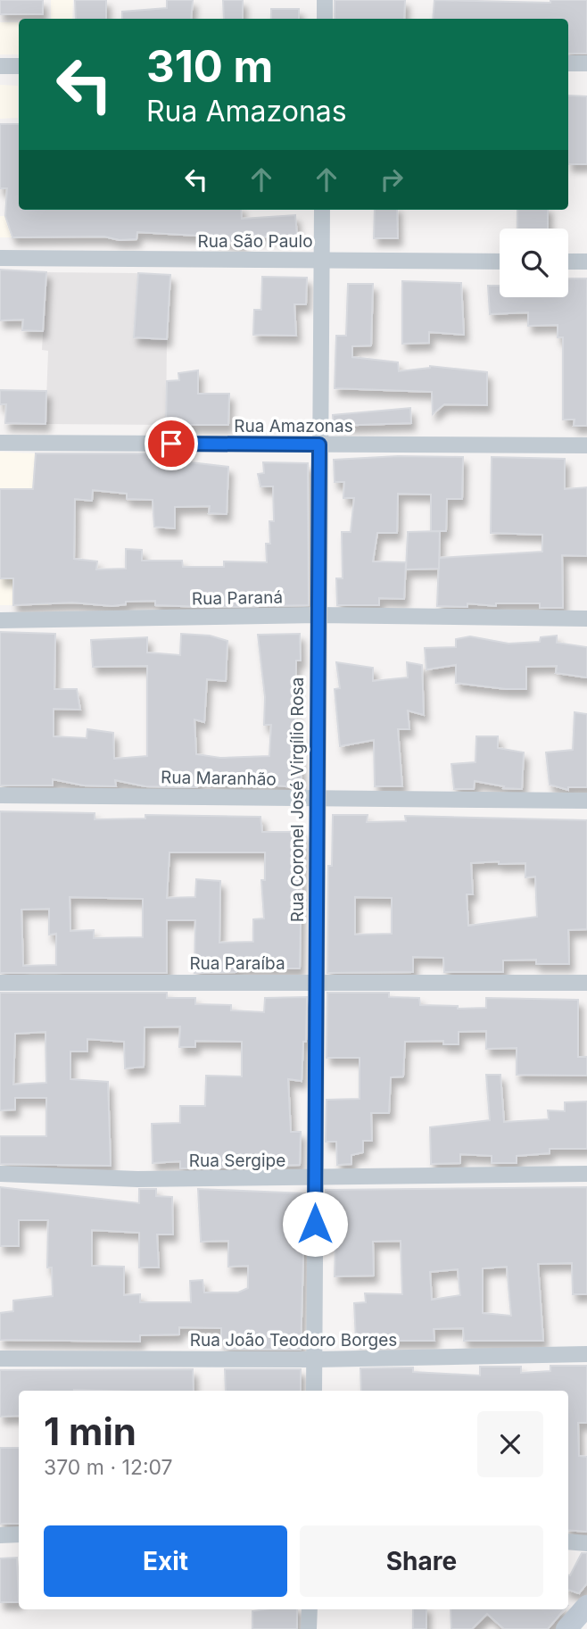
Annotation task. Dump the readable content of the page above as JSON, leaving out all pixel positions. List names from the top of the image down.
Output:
{
  "streets": {
    "street": [
      "Rua São Paulo",
      "Rua Amazonas",
      "Rua Paraná",
      "Rua Maranhão",
      "Rua Coronel José Virgílio Rosa",
      "Rua Paraíba",
      "Rua Sergipe",
      "Rua João Teodoro Borges"
    ]
  },
  "crossings": [
    ["Rua São Paulo", "Rua Coronel José Virgílio Rosa"],
    ["Rua Amazonas", "Rua Coronel José Virgílio Rosa"],
    ["Rua Paraná", "Rua Coronel José Virgílio Rosa"],
    ["Rua Maranhão", "Rua Coronel José Virgílio Rosa"],
    ["Rua Coronel José Virgílio Rosa", "Rua Paraíba"],
    ["Rua Coronel José Virgílio Rosa", "Rua Sergipe"],
    ["Rua Coronel José Virgílio Rosa", "Rua João Teodoro Borges"]
  ],
  "page": {
    "turn": ["310 m", "Rua Amazonas"],
    "heading": ["1 min", "370 m · 12:07"],
    "buttons": ["Exit", "Share"]
  }
}
